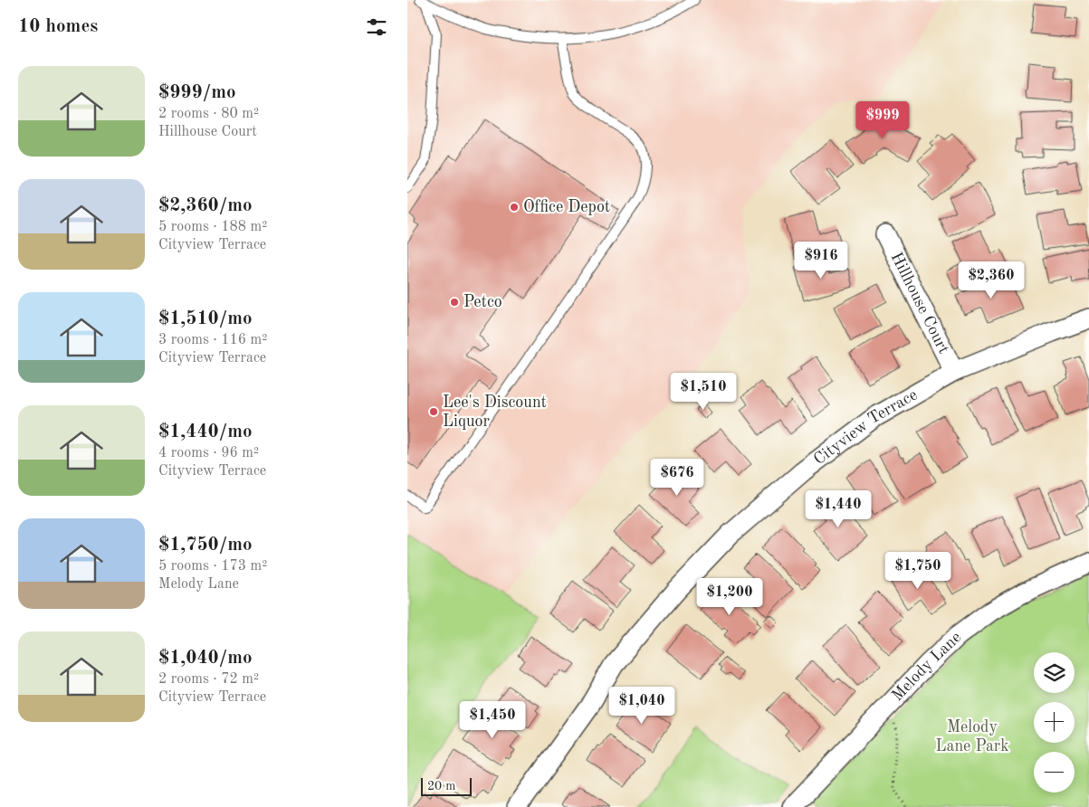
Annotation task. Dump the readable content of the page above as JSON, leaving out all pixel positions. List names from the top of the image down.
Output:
{
  "streets": {
    "street": ["Hillhouse Court", "Cityview Terrace", "Melody Lane"]
  },
  "crossings": [
    ["Hillhouse Court", "Cityview Terrace"]
  ],
  "parks": ["Melody Lane Park"],
  "places": ["Office Depot", "Petco", "Lee's Discount Liquor"],
  "scale_bar": "20 m",
  "page": {
    "heading": "10 homes",
    "list": [
      {
        "name": "$999/mo",
        "note": "2 rooms · 80 m² · Hillhouse Court"
      },
      {
        "name": "$2,360/mo",
        "note": "5 rooms · 188 m² · Cityview Terrace"
      },
      {
        "name": "$1,510/mo",
        "note": "3 rooms · 116 m² · Cityview Terrace"
      },
      {
        "name": "$1,440/mo",
        "note": "4 rooms · 96 m² · Cityview Terrace"
      },
      {
        "name": "$1,750/mo",
        "note": "5 rooms · 173 m² · Melody Lane"
      },
      {
        "name": "$1,040/mo",
        "note": "2 rooms · 72 m² · Cityview Terrace"
      }
    ],
    "price": [
      "$999",
      "$916",
      "$2,360",
      "$1,510",
      "$676",
      "$1,440",
      "$1,750",
      "$1,200",
      "$1,040",
      "$1,450"
    ],
    "map_buttons": ["+", "−"],
    "scale": "20 m"
  }
}
